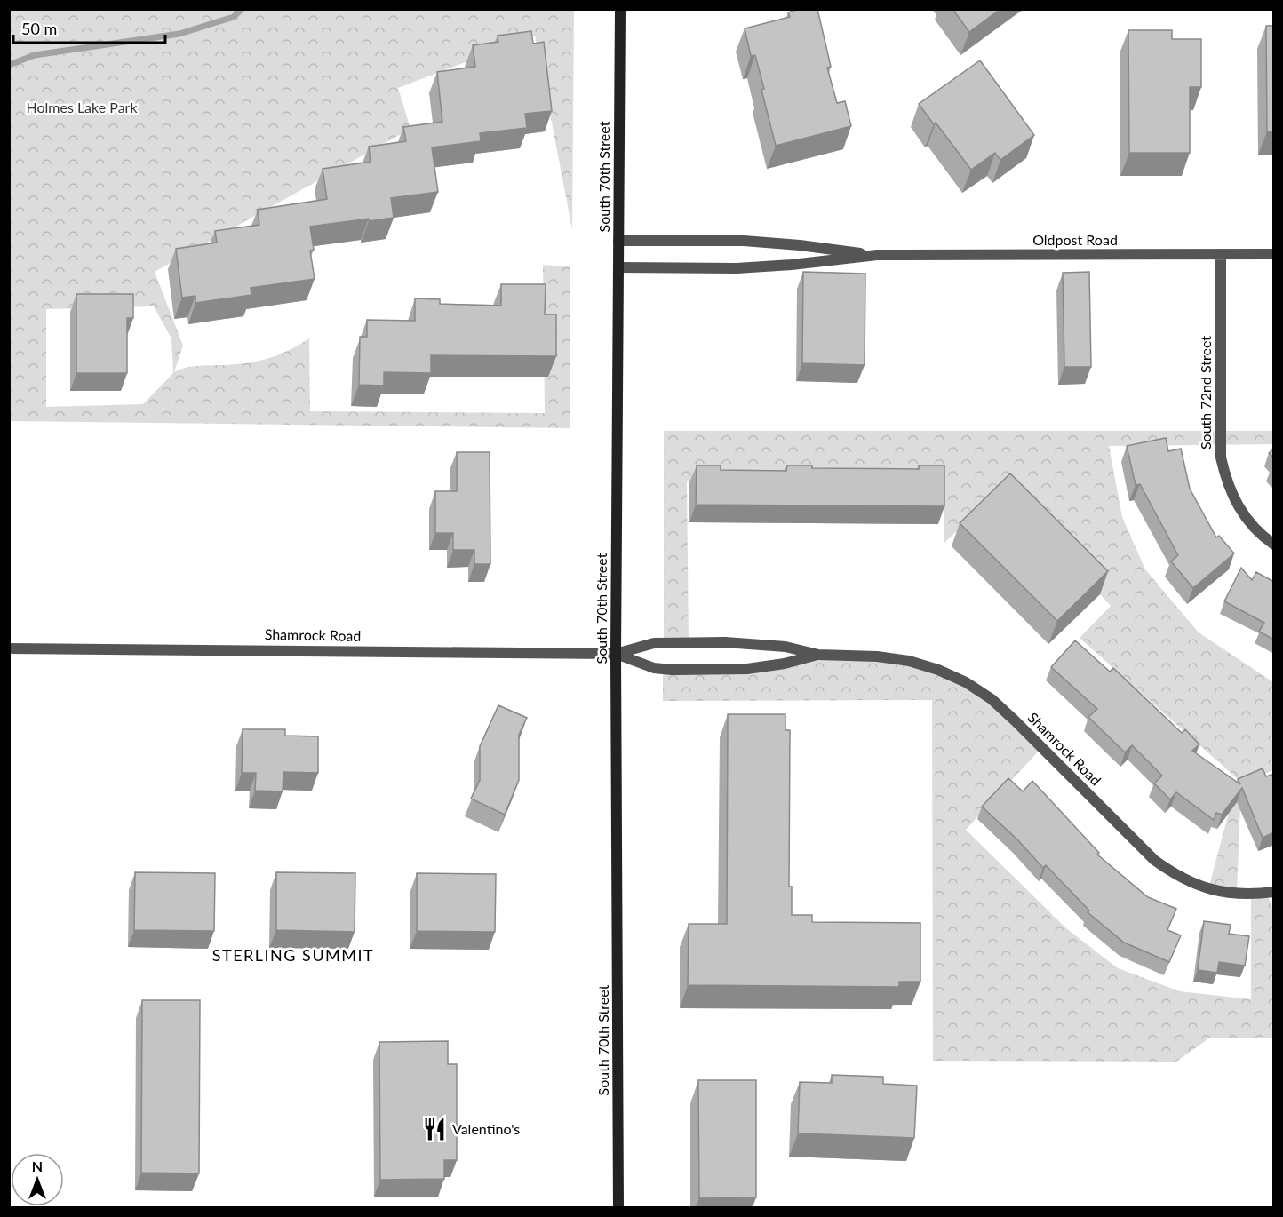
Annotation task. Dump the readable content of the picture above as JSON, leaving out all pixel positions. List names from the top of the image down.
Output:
{
  "streets": {
    "main road": ["South 70th Street"],
    "street": ["Oldpost Road", "South 72nd Street", "Shamrock Road"]
  },
  "crossings": [
    ["South 70th Street", "Oldpost Road"],
    ["South 70th Street", "Shamrock Road"],
    ["Oldpost Road", "South 72nd Street"]
  ],
  "districts": ["STERLING SUMMIT"],
  "parks": ["Holmes Lake Park"],
  "places": {
    "restaurant": ["Valentino's"]
  },
  "scale_bar": "50 m",
  "north": "top"
}
